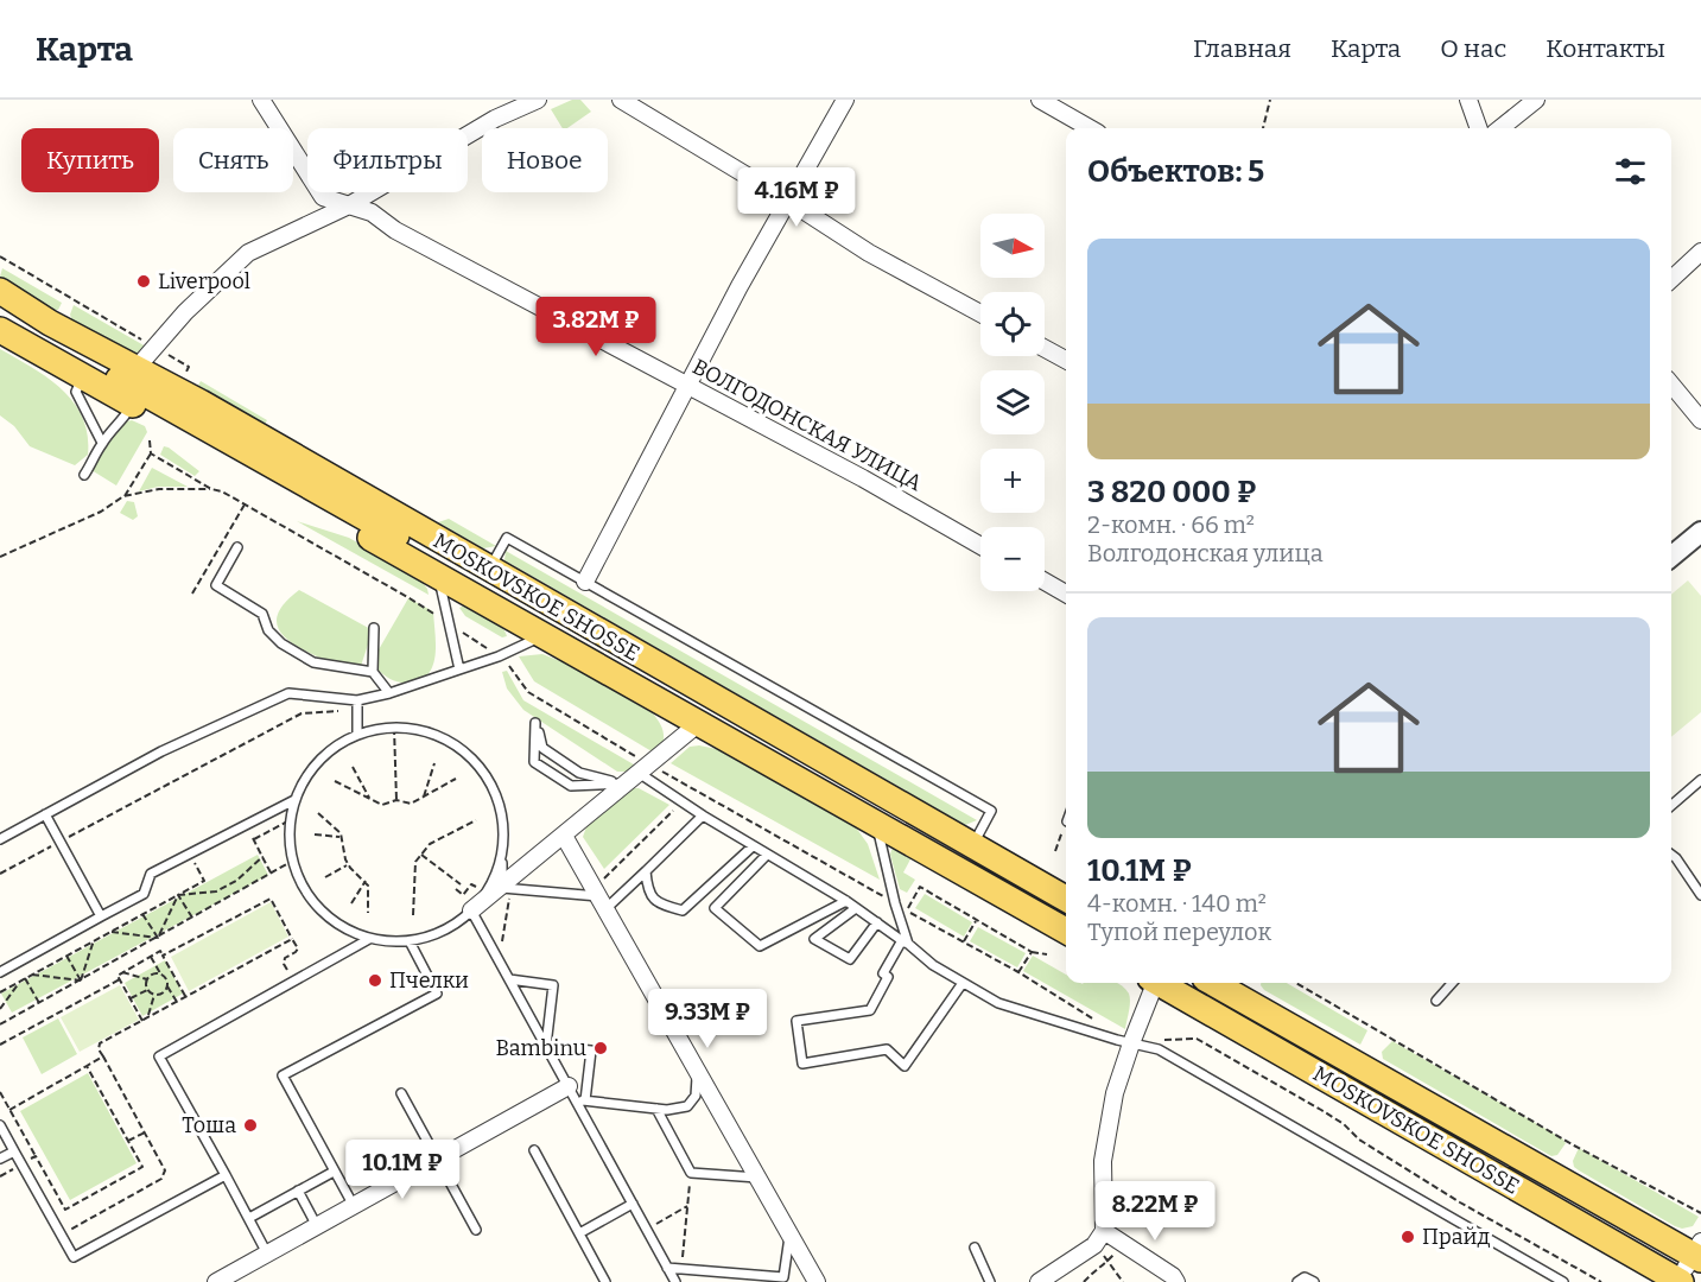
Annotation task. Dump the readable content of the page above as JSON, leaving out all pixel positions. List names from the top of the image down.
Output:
{
  "streets": {
    "main road": ["MOSKOVSKOE SHOSSE"],
    "street": ["ВОЛГОДОНСКАЯ УЛИЦА"]
  },
  "places": [
    "Liverpool",
    "Пчелки",
    "Bambinu",
    "Тоша",
    "Прайд"
  ],
  "north": "right",
  "page": {
    "header": "Карта",
    "nav": [
      "Главная",
      "Карта",
      "О нас",
      "Контакты"
    ],
    "chip": [
      "Купить",
      "Снять",
      "Фильтры",
      "Новое"
    ],
    "heading": "Объектов: 5",
    "price": [
      "4.16M ₽",
      "3.82M ₽",
      "9.33M ₽",
      "10.1M ₽",
      "8.22M ₽"
    ],
    "map_buttons": ["+", "−"],
    "list": [
      {
        "name": "3 820 000 ₽",
        "note": "2-комн. · 66 m² · Волгодонская улица"
      },
      {
        "name": "10.1M ₽",
        "note": "4-комн. · 140 m² · Тупой переулок"
      }
    ]
  }
}
